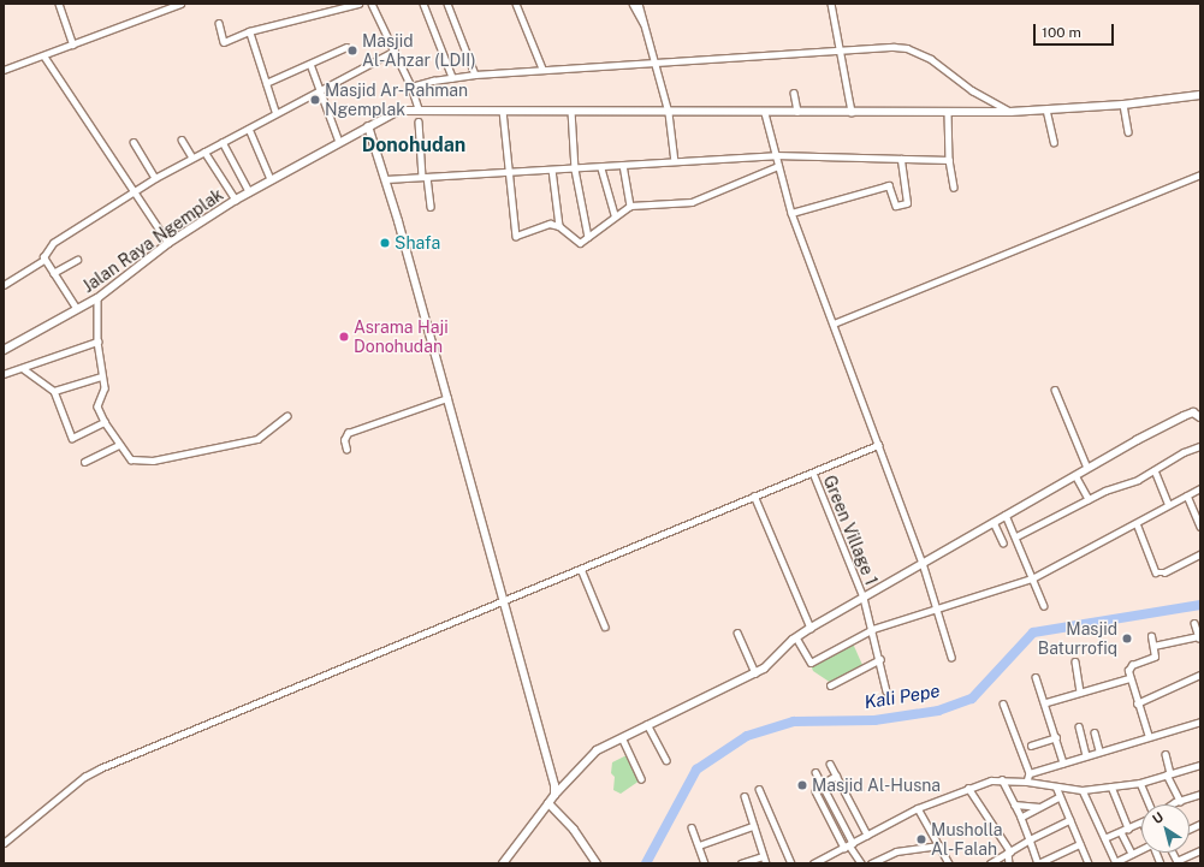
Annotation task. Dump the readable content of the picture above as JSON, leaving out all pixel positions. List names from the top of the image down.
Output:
{
  "streets": {
    "main road": ["Jalan Raya Ngemplak"],
    "street": ["Green Village 1"]
  },
  "districts": ["Donohudan"],
  "water": ["Kali Pepe"],
  "places": [
    "Masjid Al-Ahzar (LDII)",
    "Masjid Ar-Rahman Ngemplak",
    "Shafa",
    "Asrama Haji Donohudan",
    "Masjid Baturrofiq",
    "Masjid Al-Husna",
    "Musholla Al-Falah"
  ],
  "scale_bar": "100 m",
  "north": "top left"
}
